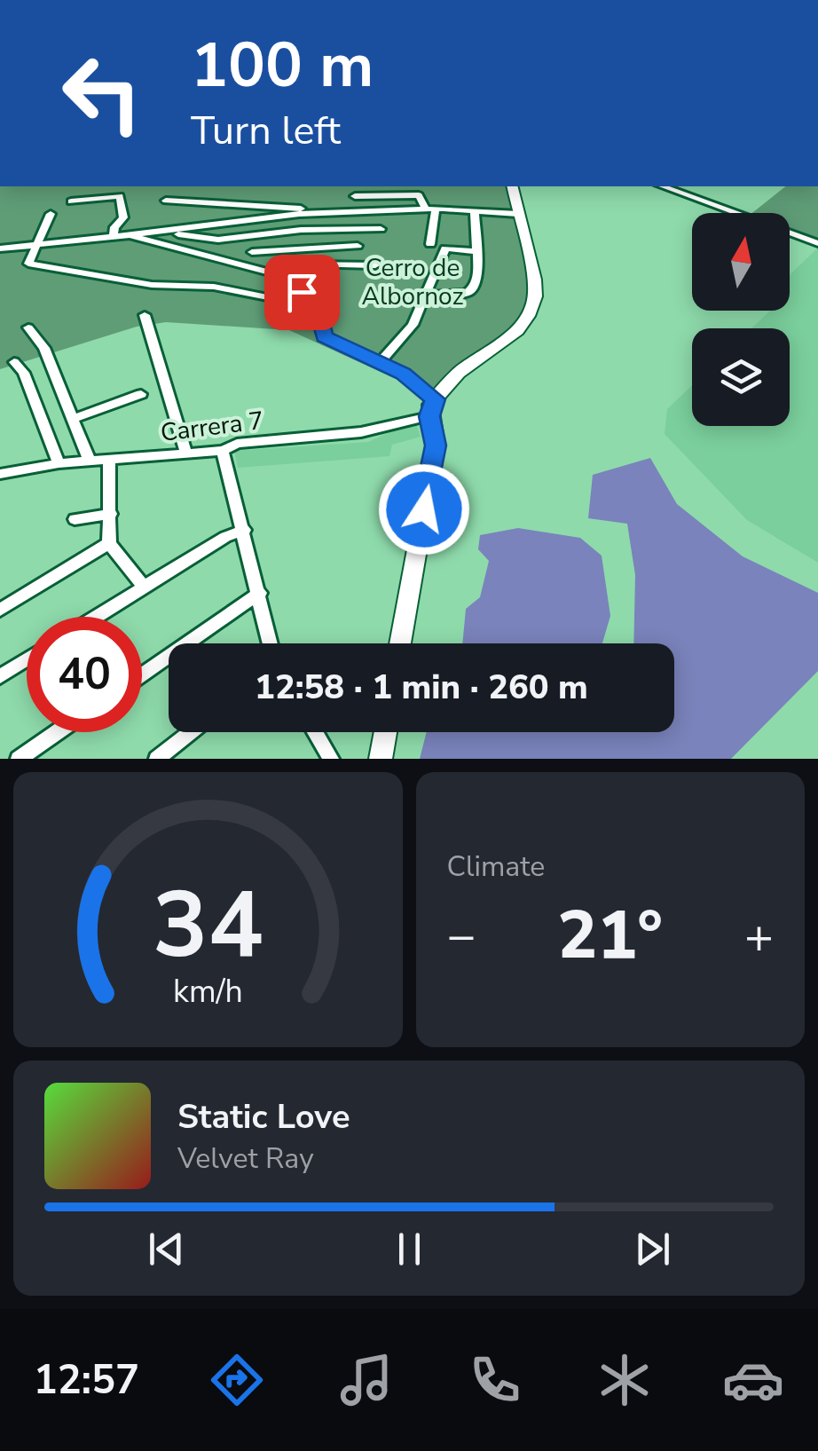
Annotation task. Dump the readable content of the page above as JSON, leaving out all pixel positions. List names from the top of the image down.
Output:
{
  "streets": {
    "street": ["Carrera 7"]
  },
  "parks": ["Cerro de Albornoz"],
  "north": "top",
  "page": {
    "turn": ["100 m", "Turn left"],
    "limit": "40",
    "trip": "12:58 · 1 min · 260 m",
    "tile": "Climate",
    "heat": ["−", "21°", "+"],
    "song": ["Static Love", "Velvet Ray"],
    "tabs": "12:57",
    "gauge": ["34", "km/h"]
  }
}
